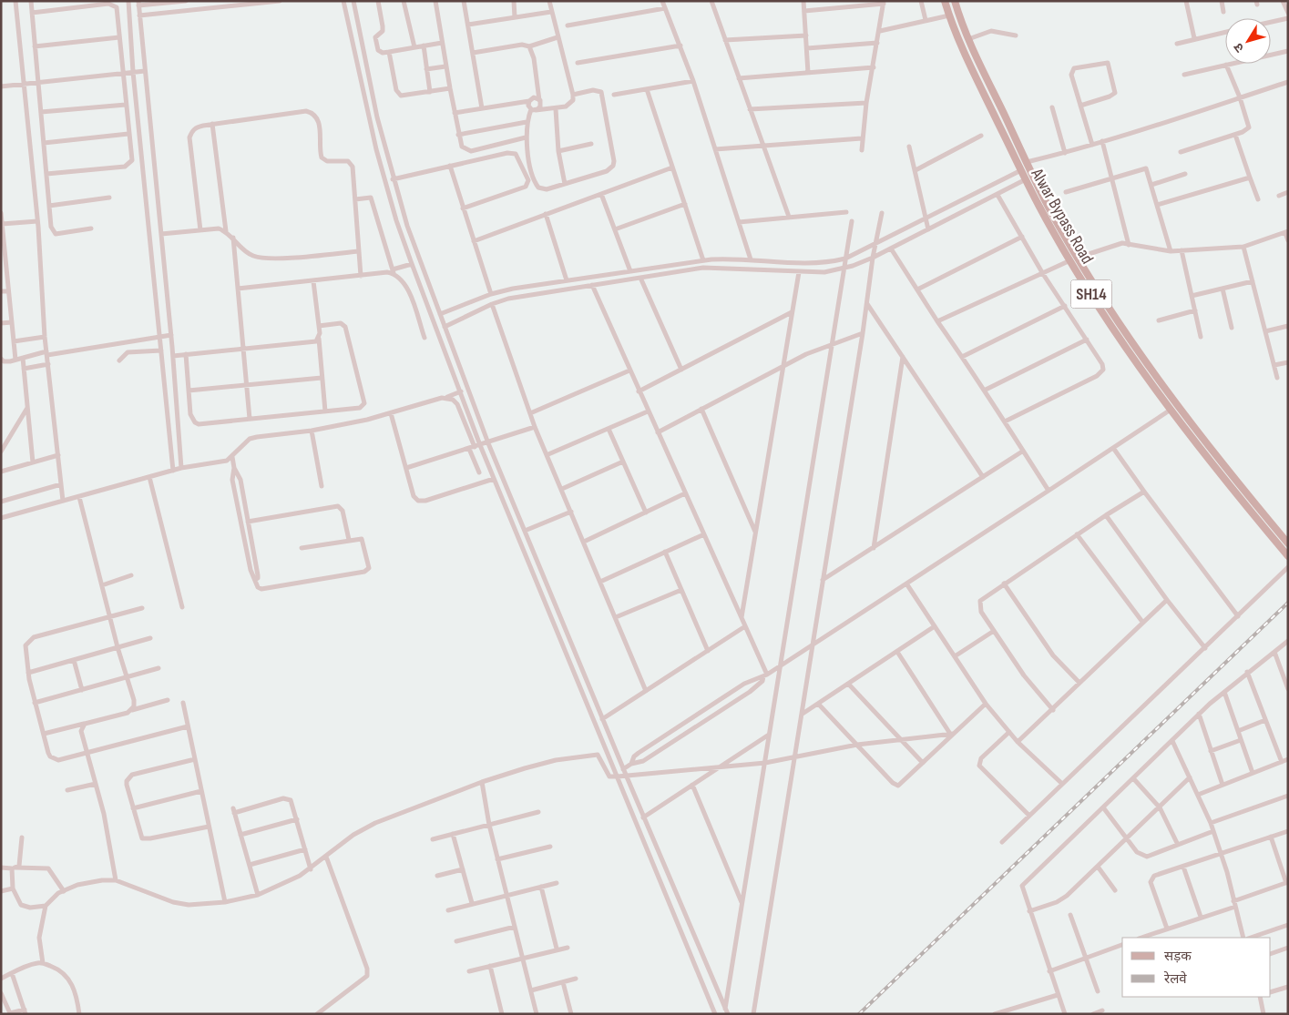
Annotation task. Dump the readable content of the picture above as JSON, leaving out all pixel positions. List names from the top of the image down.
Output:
{
  "streets": {
    "main road": ["Alwar Bypass Road", "SH14"]
  },
  "legend": ["सड़क", "रेलवे"],
  "north": "bottom left"
}
